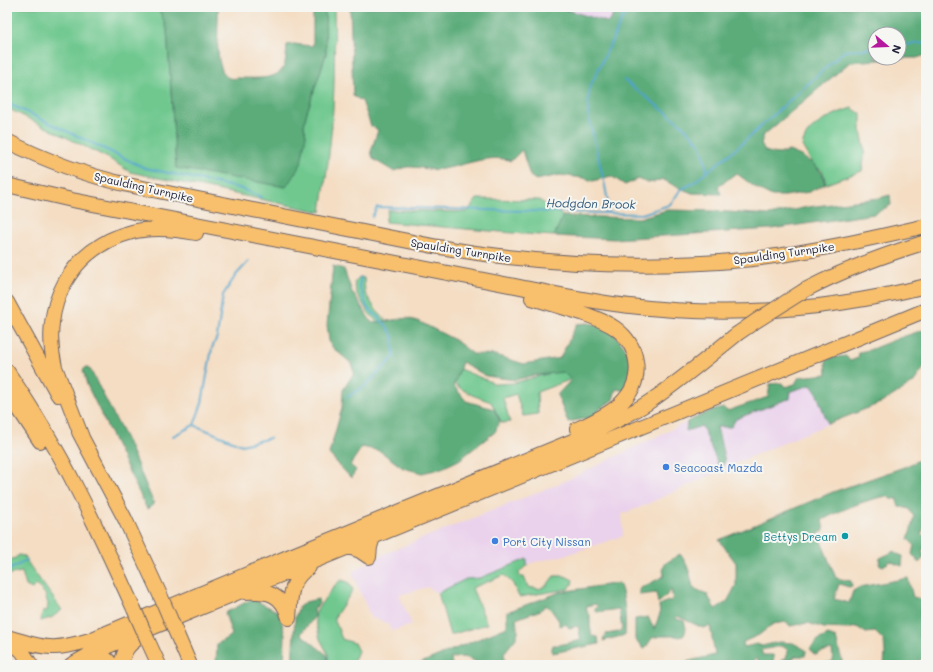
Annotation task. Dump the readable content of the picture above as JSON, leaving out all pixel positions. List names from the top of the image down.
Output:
{
  "streets": {
    "highway": ["Spaulding Turnpike"]
  },
  "water": ["Hodgdon Brook"],
  "places": ["Seacoast Mazda", "Bettys Dream", "Port City Nissan"],
  "north": "right"
}
